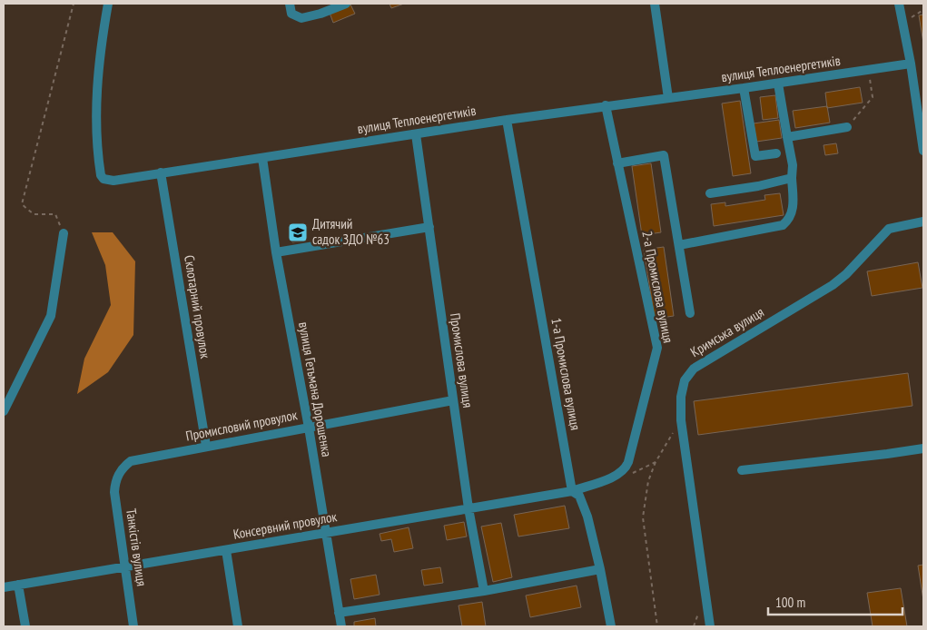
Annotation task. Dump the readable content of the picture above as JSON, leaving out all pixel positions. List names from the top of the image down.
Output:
{
  "streets": {
    "street": [
      "вулиця Теплоенергетиків",
      "2-а Промислова вулиця",
      "Склотарний провулок",
      "Кримська вулиця",
      "Промислова вулиця",
      "1-а Промислова вулиця",
      "вулиця Гетьмана Дорошенка",
      "Промисловий провулок",
      "Консервний провулок",
      "Танкістів вулиця"
    ]
  },
  "crossings": [
    ["вулиця Теплоенергетиків", "2-а Промислова вулиця"],
    ["вулиця Теплоенергетиків", "Склотарний провулок"],
    ["вулиця Теплоенергетиків", "Промислова вулиця"],
    ["вулиця Теплоенергетиків", "1-а Промислова вулиця"],
    ["вулиця Теплоенергетиків", "вулиця Гетьмана Дорошенка"],
    ["Склотарний провулок", "Промисловий провулок"],
    ["Промислова вулиця", "Промисловий провулок"],
    ["Промислова вулиця", "Консервний провулок"],
    ["1-а Промислова вулиця", "Консервний провулок"],
    ["вулиця Гетьмана Дорошенка", "Промисловий провулок"],
    ["вулиця Гетьмана Дорошенка", "Консервний провулок"],
    ["Промисловий провулок", "Танкістів вулиця"],
    ["Консервний провулок", "Танкістів вулиця"]
  ],
  "places": {
    "school or university": ["Дитячий садок ЗДО №63"]
  },
  "scale_bar": "100 m"
}
